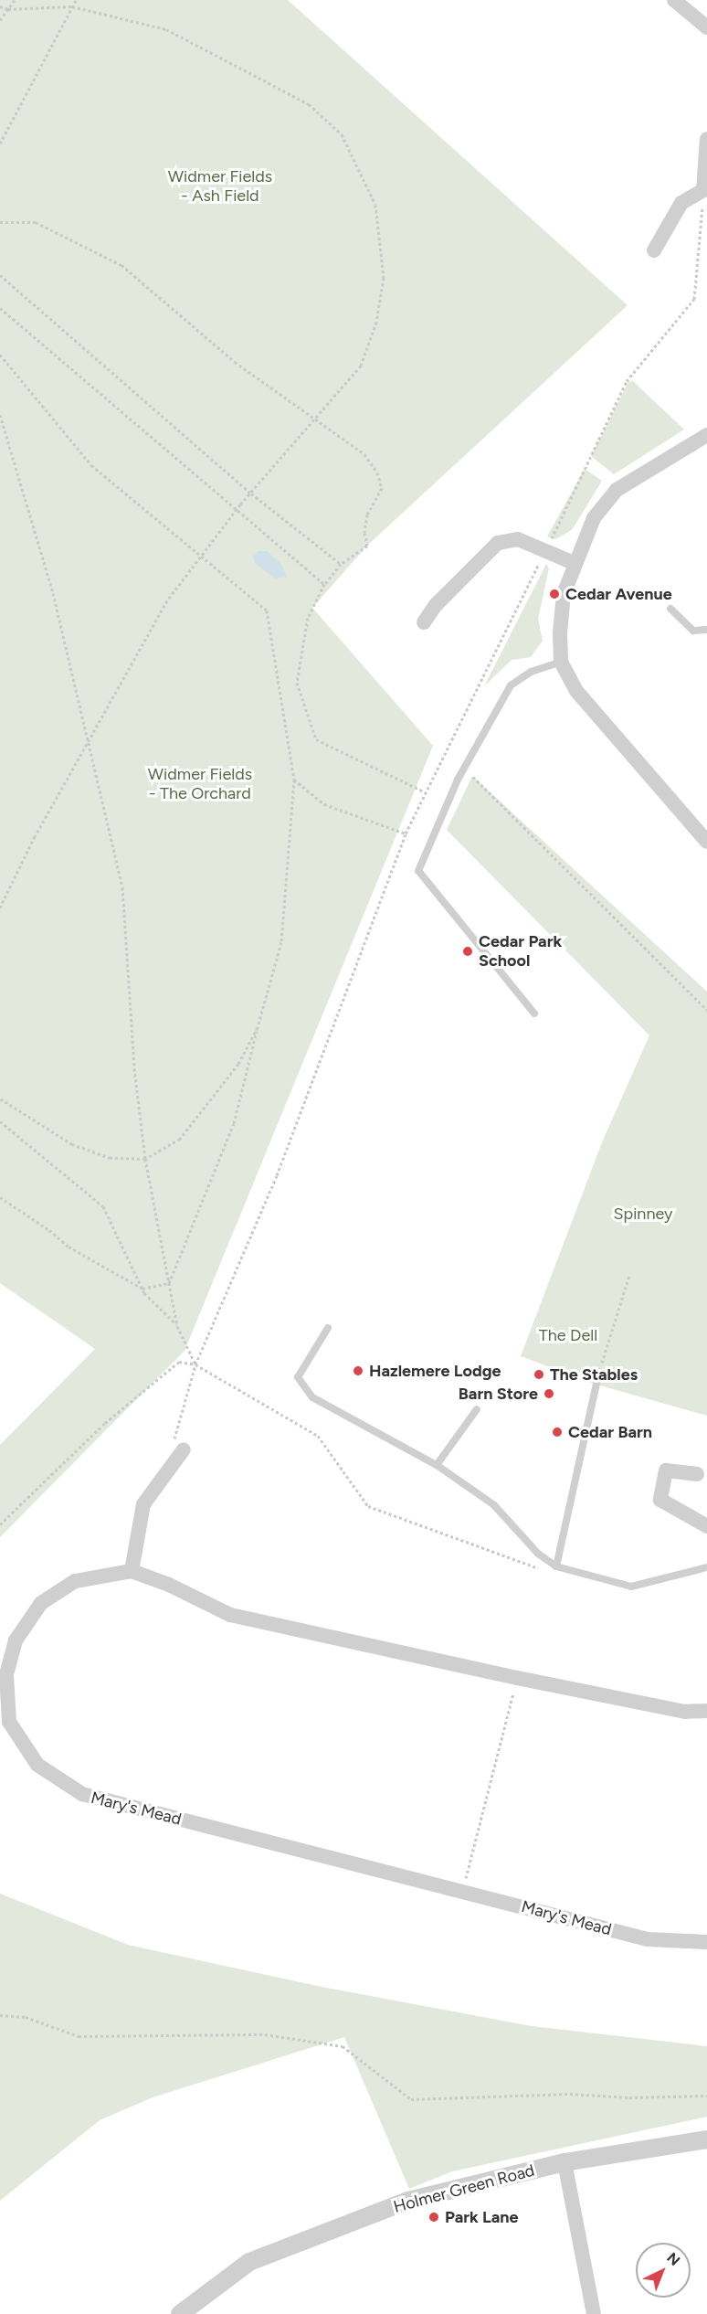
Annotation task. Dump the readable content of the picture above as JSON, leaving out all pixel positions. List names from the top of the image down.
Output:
{
  "streets": {
    "street": ["Mary's Mead", "Holmer Green Road"]
  },
  "parks": [
    "Widmer Fields - Ash Field",
    "Widmer Fields - The Orchard",
    "Spinney",
    "The Dell"
  ],
  "places": [
    "Cedar Avenue",
    "Cedar Park School",
    "Hazlemere Lodge",
    "The Stables",
    "Barn Store",
    "Cedar Barn",
    "Park Lane"
  ],
  "north": "top right"
}
